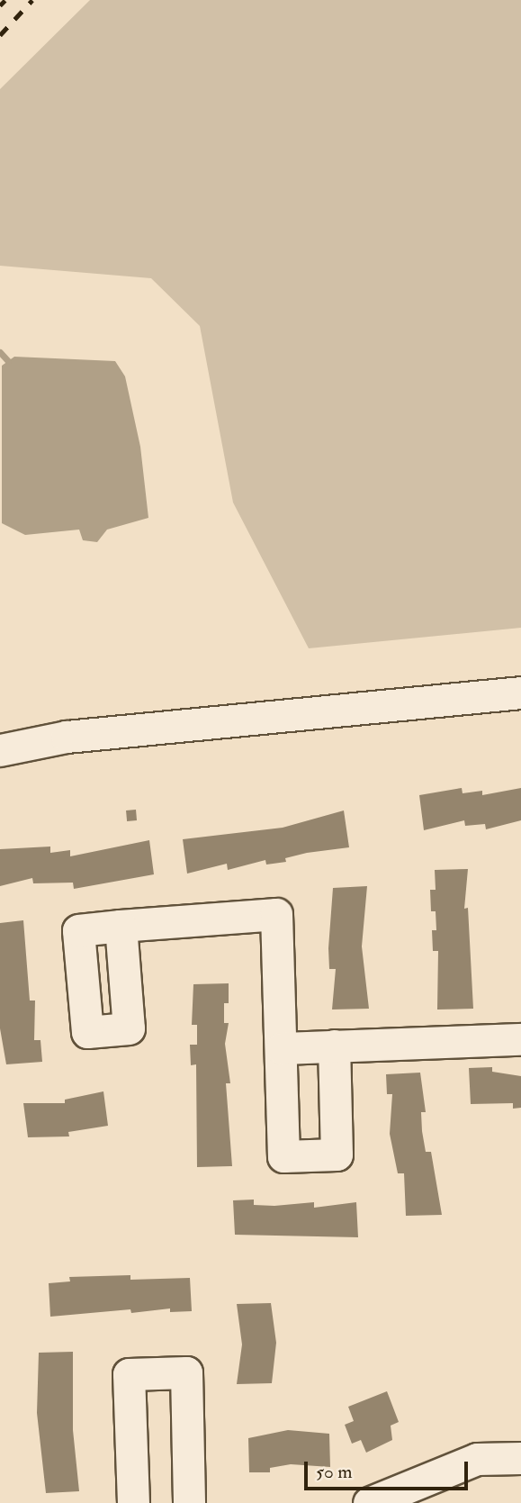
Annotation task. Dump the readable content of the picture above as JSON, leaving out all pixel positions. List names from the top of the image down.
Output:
{
  "scale_bar": "50 m"
}
